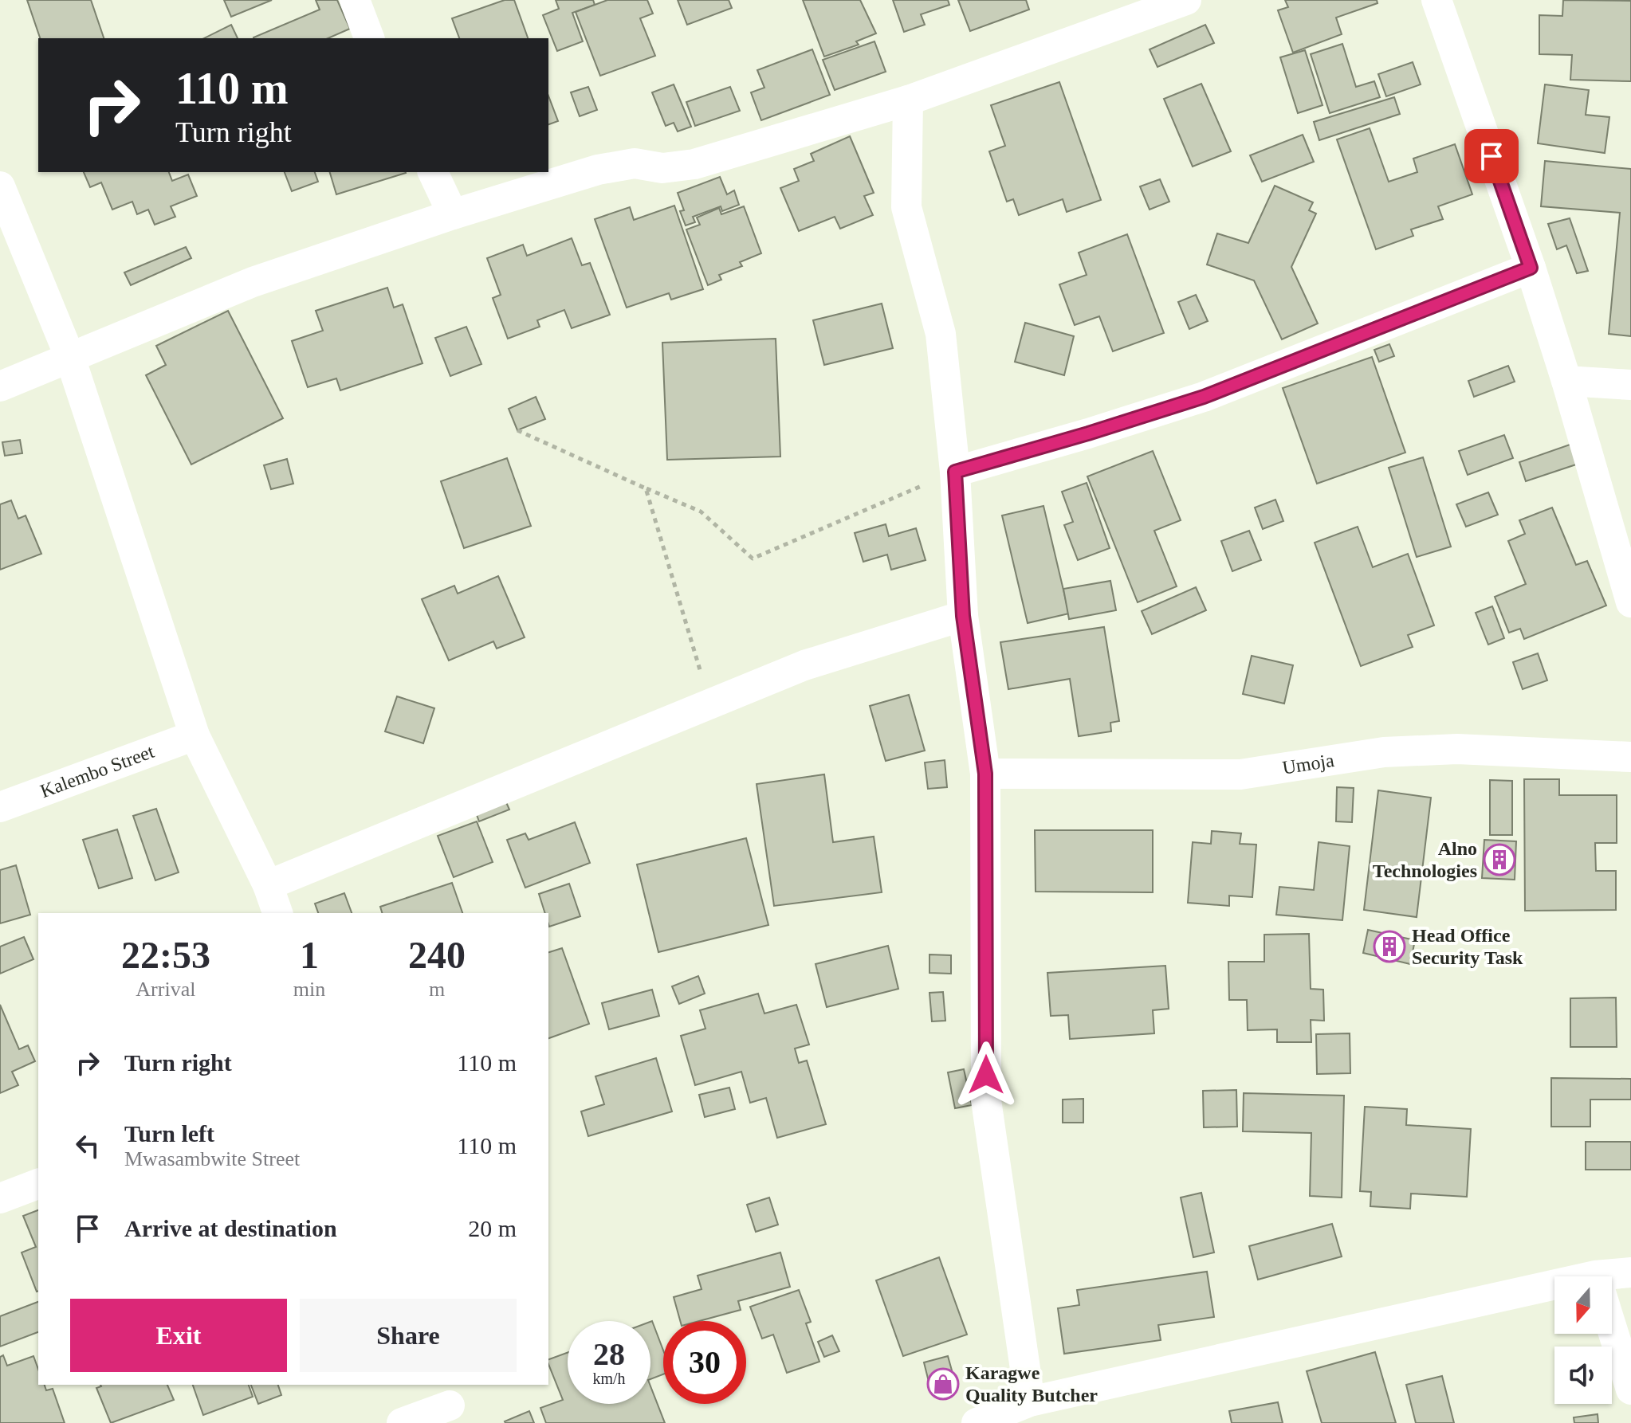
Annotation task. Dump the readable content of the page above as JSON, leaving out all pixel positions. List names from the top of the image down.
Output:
{
  "streets": {
    "street": ["Umoja", "Kalembo Street"]
  },
  "places": {
    "building": ["Alno Technologies", "Head Office Security Task"],
    "shop": ["Karagwe Quality Butcher"]
  },
  "north": "bottom",
  "page": {
    "turn": ["110 m", "Turn right"],
    "eta": [
      "22:53",
      "Arrival",
      "1",
      "min",
      "240",
      "m"
    ],
    "list": [
      {
        "name": "Turn right",
        "value": "110 m"
      },
      {
        "name": "Turn left",
        "note": "Mwasambwite Street",
        "value": "110 m"
      },
      {
        "name": "Arrive at destination",
        "value": "20 m"
      }
    ],
    "buttons": ["Exit", "Share"],
    "speed": "28 km/h",
    "limit": "30"
  }
}
